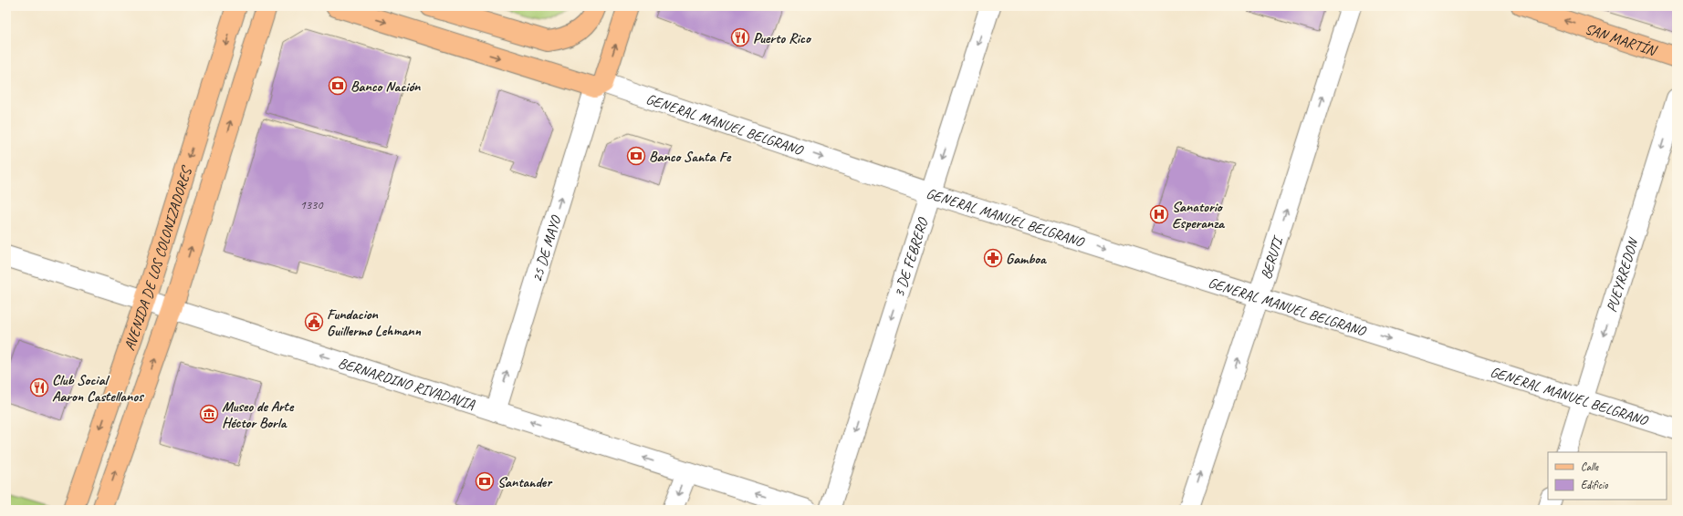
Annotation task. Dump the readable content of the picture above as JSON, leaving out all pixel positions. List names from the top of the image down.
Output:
{
  "streets": {
    "main road": [
      "SAN MARTÍN",
      "GENERAL MANUEL BELGRANO",
      "25 DE MAYO",
      "AVENIDA DE LOS COLONIZADORES"
    ],
    "street": [
      "3 DE FEBRERO",
      "BERUTI",
      "PUEYRREDON",
      "BERNARDINO RIVADAVIA"
    ]
  },
  "crossings": [
    ["GENERAL MANUEL BELGRANO", "25 DE MAYO"],
    ["GENERAL MANUEL BELGRANO", "3 DE FEBRERO"],
    ["GENERAL MANUEL BELGRANO", "BERUTI"],
    ["GENERAL MANUEL BELGRANO", "PUEYRREDON"],
    ["25 DE MAYO", "BERNARDINO RIVADAVIA"],
    ["AVENIDA DE LOS COLONIZADORES", "BERNARDINO RIVADAVIA"]
  ],
  "one_way": [
    "SAN MARTÍN",
    "GENERAL MANUEL BELGRANO",
    "25 DE MAYO",
    "3 DE FEBRERO",
    "BERUTI",
    "PUEYRREDON",
    "BERNARDINO RIVADAVIA"
  ],
  "places": {
    "restaurant": ["Puerto Rico", "Club Social Aaron Castellanos"],
    "bank": ["Banco Nación", "Banco Santa Fe", "Santander"],
    "hospital": ["Sanatorio Esperanza"],
    "pharmacy": ["Gamboa"],
    "public building": ["Fundacion Guillermo Lehmann"],
    "museum": ["Museo de Arte Héctor Borla"]
  },
  "house_numbers": ["1330"],
  "legend": ["Calle", "Edificio"]
}
